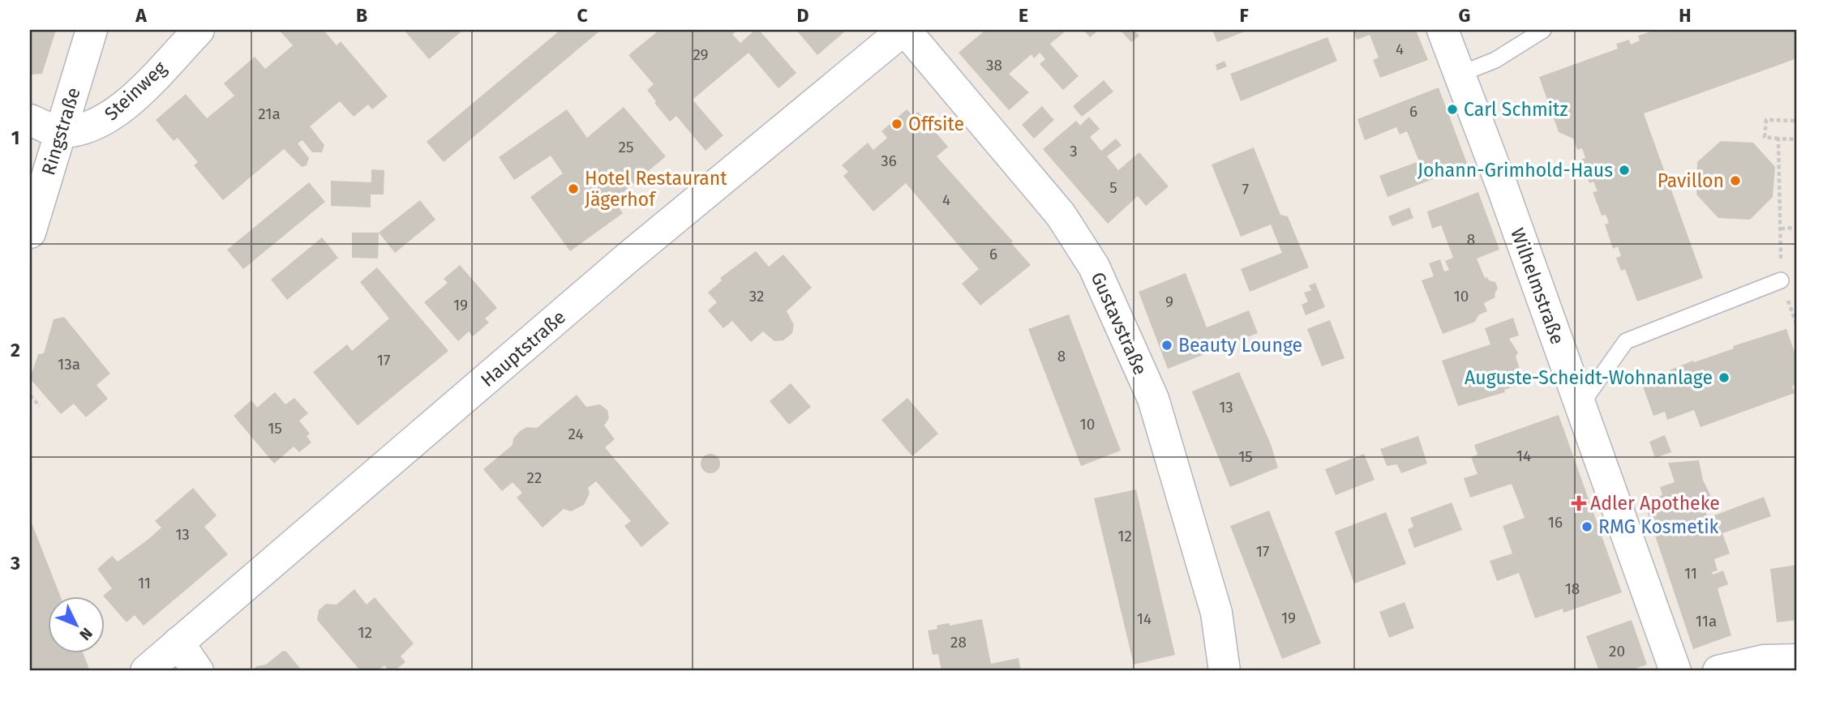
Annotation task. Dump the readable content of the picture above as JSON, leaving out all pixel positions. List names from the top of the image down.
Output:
{
  "streets": {
    "street": [
      "Steinweg",
      "Ringstraße",
      "Wilhelmstraße",
      "Gustavstraße",
      "Hauptstraße"
    ]
  },
  "crossings": [
    ["Steinweg", "Ringstraße"],
    ["Gustavstraße", "Hauptstraße"]
  ],
  "places": {
    "other": [
      "Carl Schmitz",
      "Offsite",
      "Johann-Grimhold-Haus",
      "Pavillon",
      "Hotel Restaurant Jägerhof",
      "Beauty Lounge",
      "Auguste-Scheidt-Wohnanlage",
      "RMG Kosmetik"
    ],
    "health": ["Adler Apotheke"]
  },
  "house_numbers": [
    "4",
    "29",
    "38",
    "6",
    "21a",
    "25",
    "3",
    "36",
    "5",
    "7",
    "4",
    "8",
    "6",
    "32",
    "10",
    "9",
    "19",
    "8",
    "17",
    "13a",
    "13",
    "10",
    "15",
    "24",
    "14",
    "15",
    "22",
    "16",
    "13",
    "12",
    "17",
    "11",
    "11",
    "18",
    "19",
    "14",
    "11a",
    "12",
    "28",
    "20"
  ],
  "north": "bottom right",
  "grid": {
    "columns": [
      "A",
      "B",
      "C",
      "D",
      "E",
      "F",
      "G",
      "H"
    ],
    "rows": ["1", "2", "3"]
  }
}
